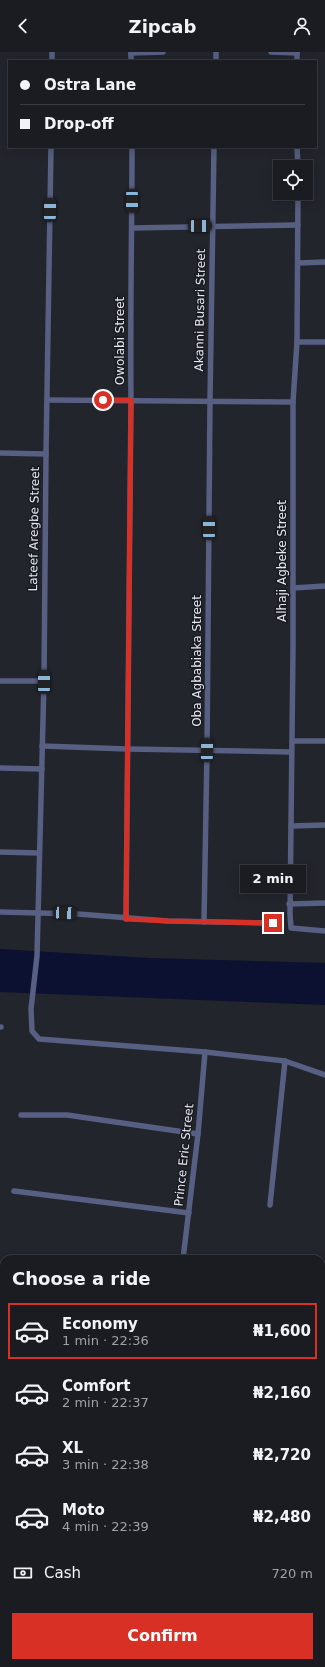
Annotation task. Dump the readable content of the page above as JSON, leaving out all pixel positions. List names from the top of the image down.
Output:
{
  "streets": {
    "street": [
      "Akanni Busari Street",
      "Owolabi Street",
      "Lateef Aregbe Street",
      "Alhaji Agbeke Street",
      "Oba Agbabiaka Street",
      "Prince Eric Street"
    ]
  },
  "crossings": [
    ["Akanni Busari Street", "Oba Agbabiaka Street"],
    ["Lateef Aregbe Street", "Prince Eric Street"]
  ],
  "page": {
    "header": "Zipcab",
    "banner": ["Ostra Lane", "Drop-off"],
    "bubble": "2 min",
    "heading": "Choose a ride",
    "list": [
      {
        "name": "Economy",
        "note": "1 min · 22:36",
        "value": "₦1,600"
      },
      {
        "name": "Comfort",
        "note": "2 min · 22:37",
        "value": "₦2,160"
      },
      {
        "name": "XL",
        "note": "3 min · 22:38",
        "value": "₦2,720"
      },
      {
        "name": "Moto",
        "note": "4 min · 22:39",
        "value": "₦2,480"
      }
    ],
    "pay": ["Cash", "720 m"],
    "buttons": "Confirm"
  }
}
